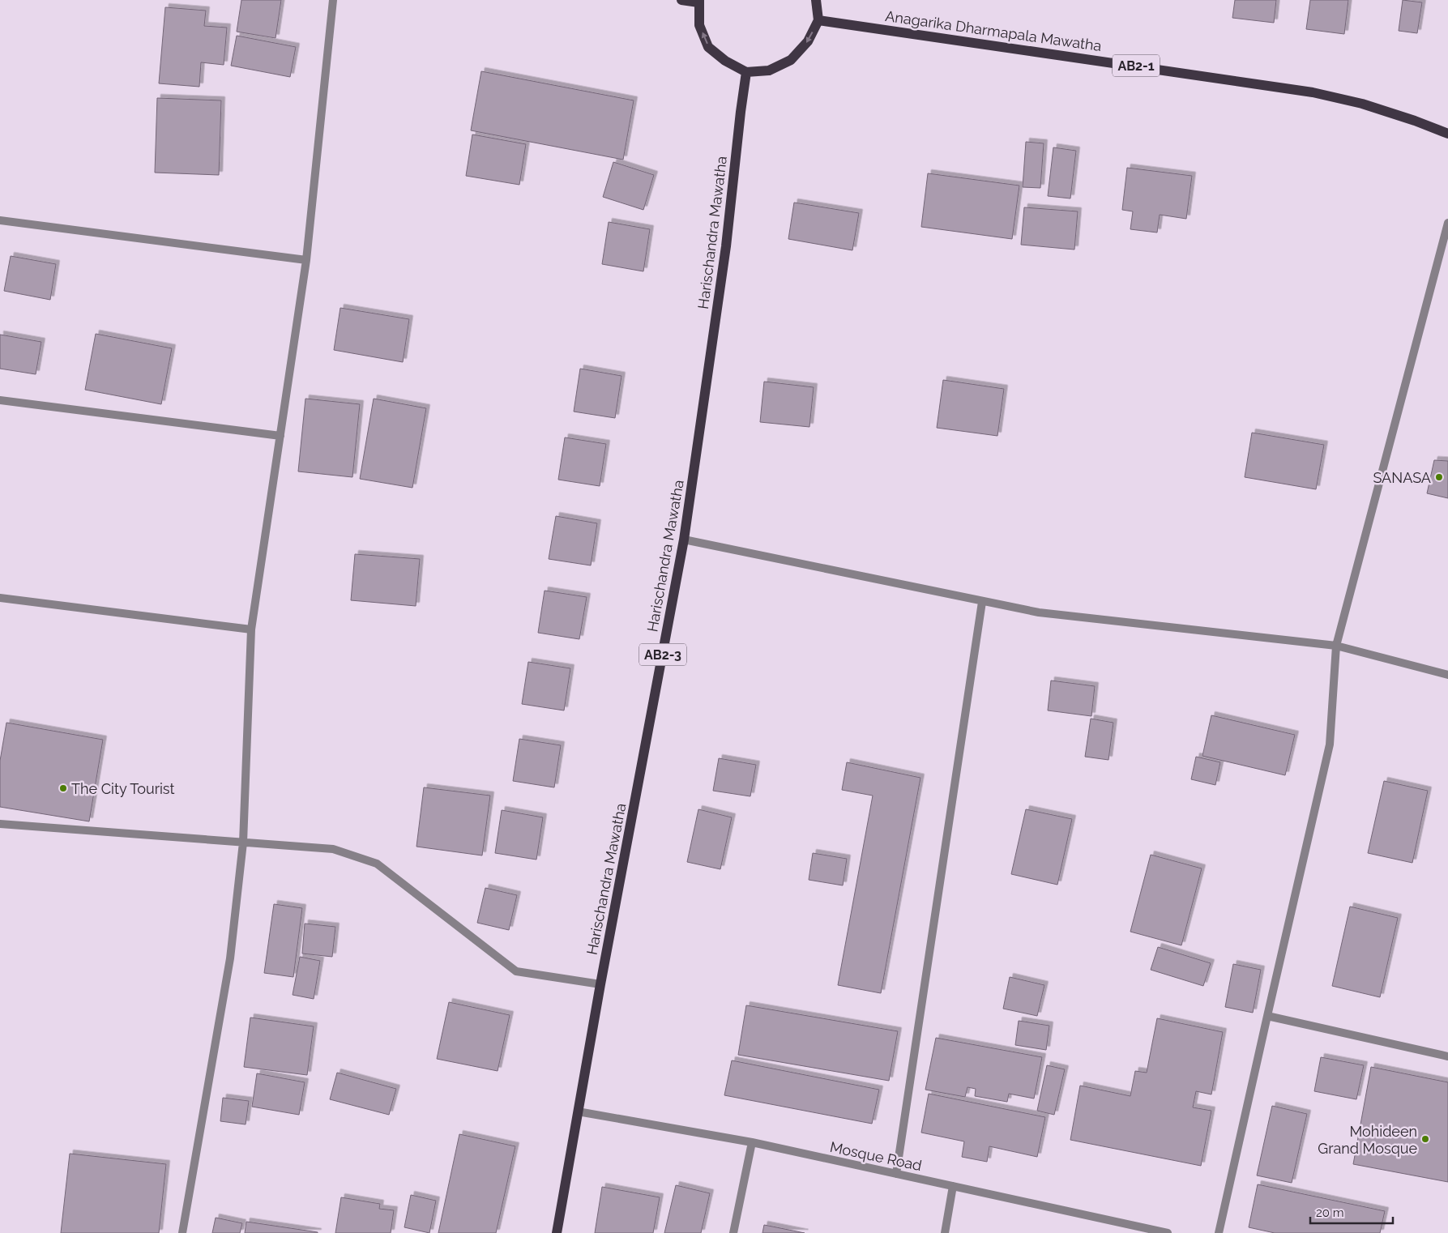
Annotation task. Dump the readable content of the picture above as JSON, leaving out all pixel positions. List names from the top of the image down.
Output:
{
  "streets": {
    "main road": [
      "Anagarika Dharmapala Mawatha",
      "AB2-1",
      "Harischandra Mawatha",
      "AB2-3"
    ],
    "street": ["Mosque Road"]
  },
  "crossings": [
    ["Harischandra Mawatha", "Mosque Road"]
  ],
  "places": ["SANASA", "The City Tourist", "Mohideen Grand Mosque"],
  "scale_bar": "20 m"
}
